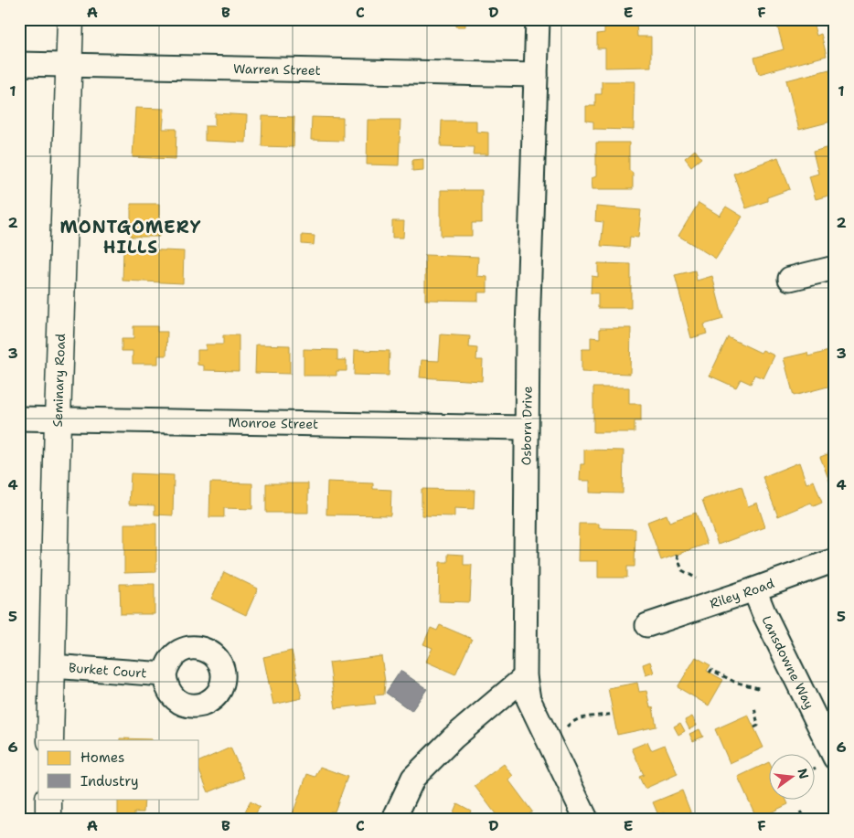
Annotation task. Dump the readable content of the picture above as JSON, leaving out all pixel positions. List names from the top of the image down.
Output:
{
  "streets": {
    "main road": ["Seminary Road"],
    "street": [
      "Warren Street",
      "Monroe Street",
      "Osborn Drive",
      "Riley Road",
      "Lansdowne Way",
      "Burket Court"
    ]
  },
  "crossings": [
    ["Warren Street", "Seminary Road"],
    ["Warren Street", "Osborn Drive"],
    ["Seminary Road", "Monroe Street"],
    ["Seminary Road", "Burket Court"],
    ["Monroe Street", "Osborn Drive"],
    ["Riley Road", "Lansdowne Way"]
  ],
  "districts": ["MONTGOMERY HILLS"],
  "legend": ["Homes", "Industry"],
  "north": "right",
  "grid": {
    "columns": [
      "A",
      "B",
      "C",
      "D",
      "E",
      "F"
    ],
    "rows": [
      "1",
      "2",
      "3",
      "4",
      "5",
      "6"
    ]
  }
}
